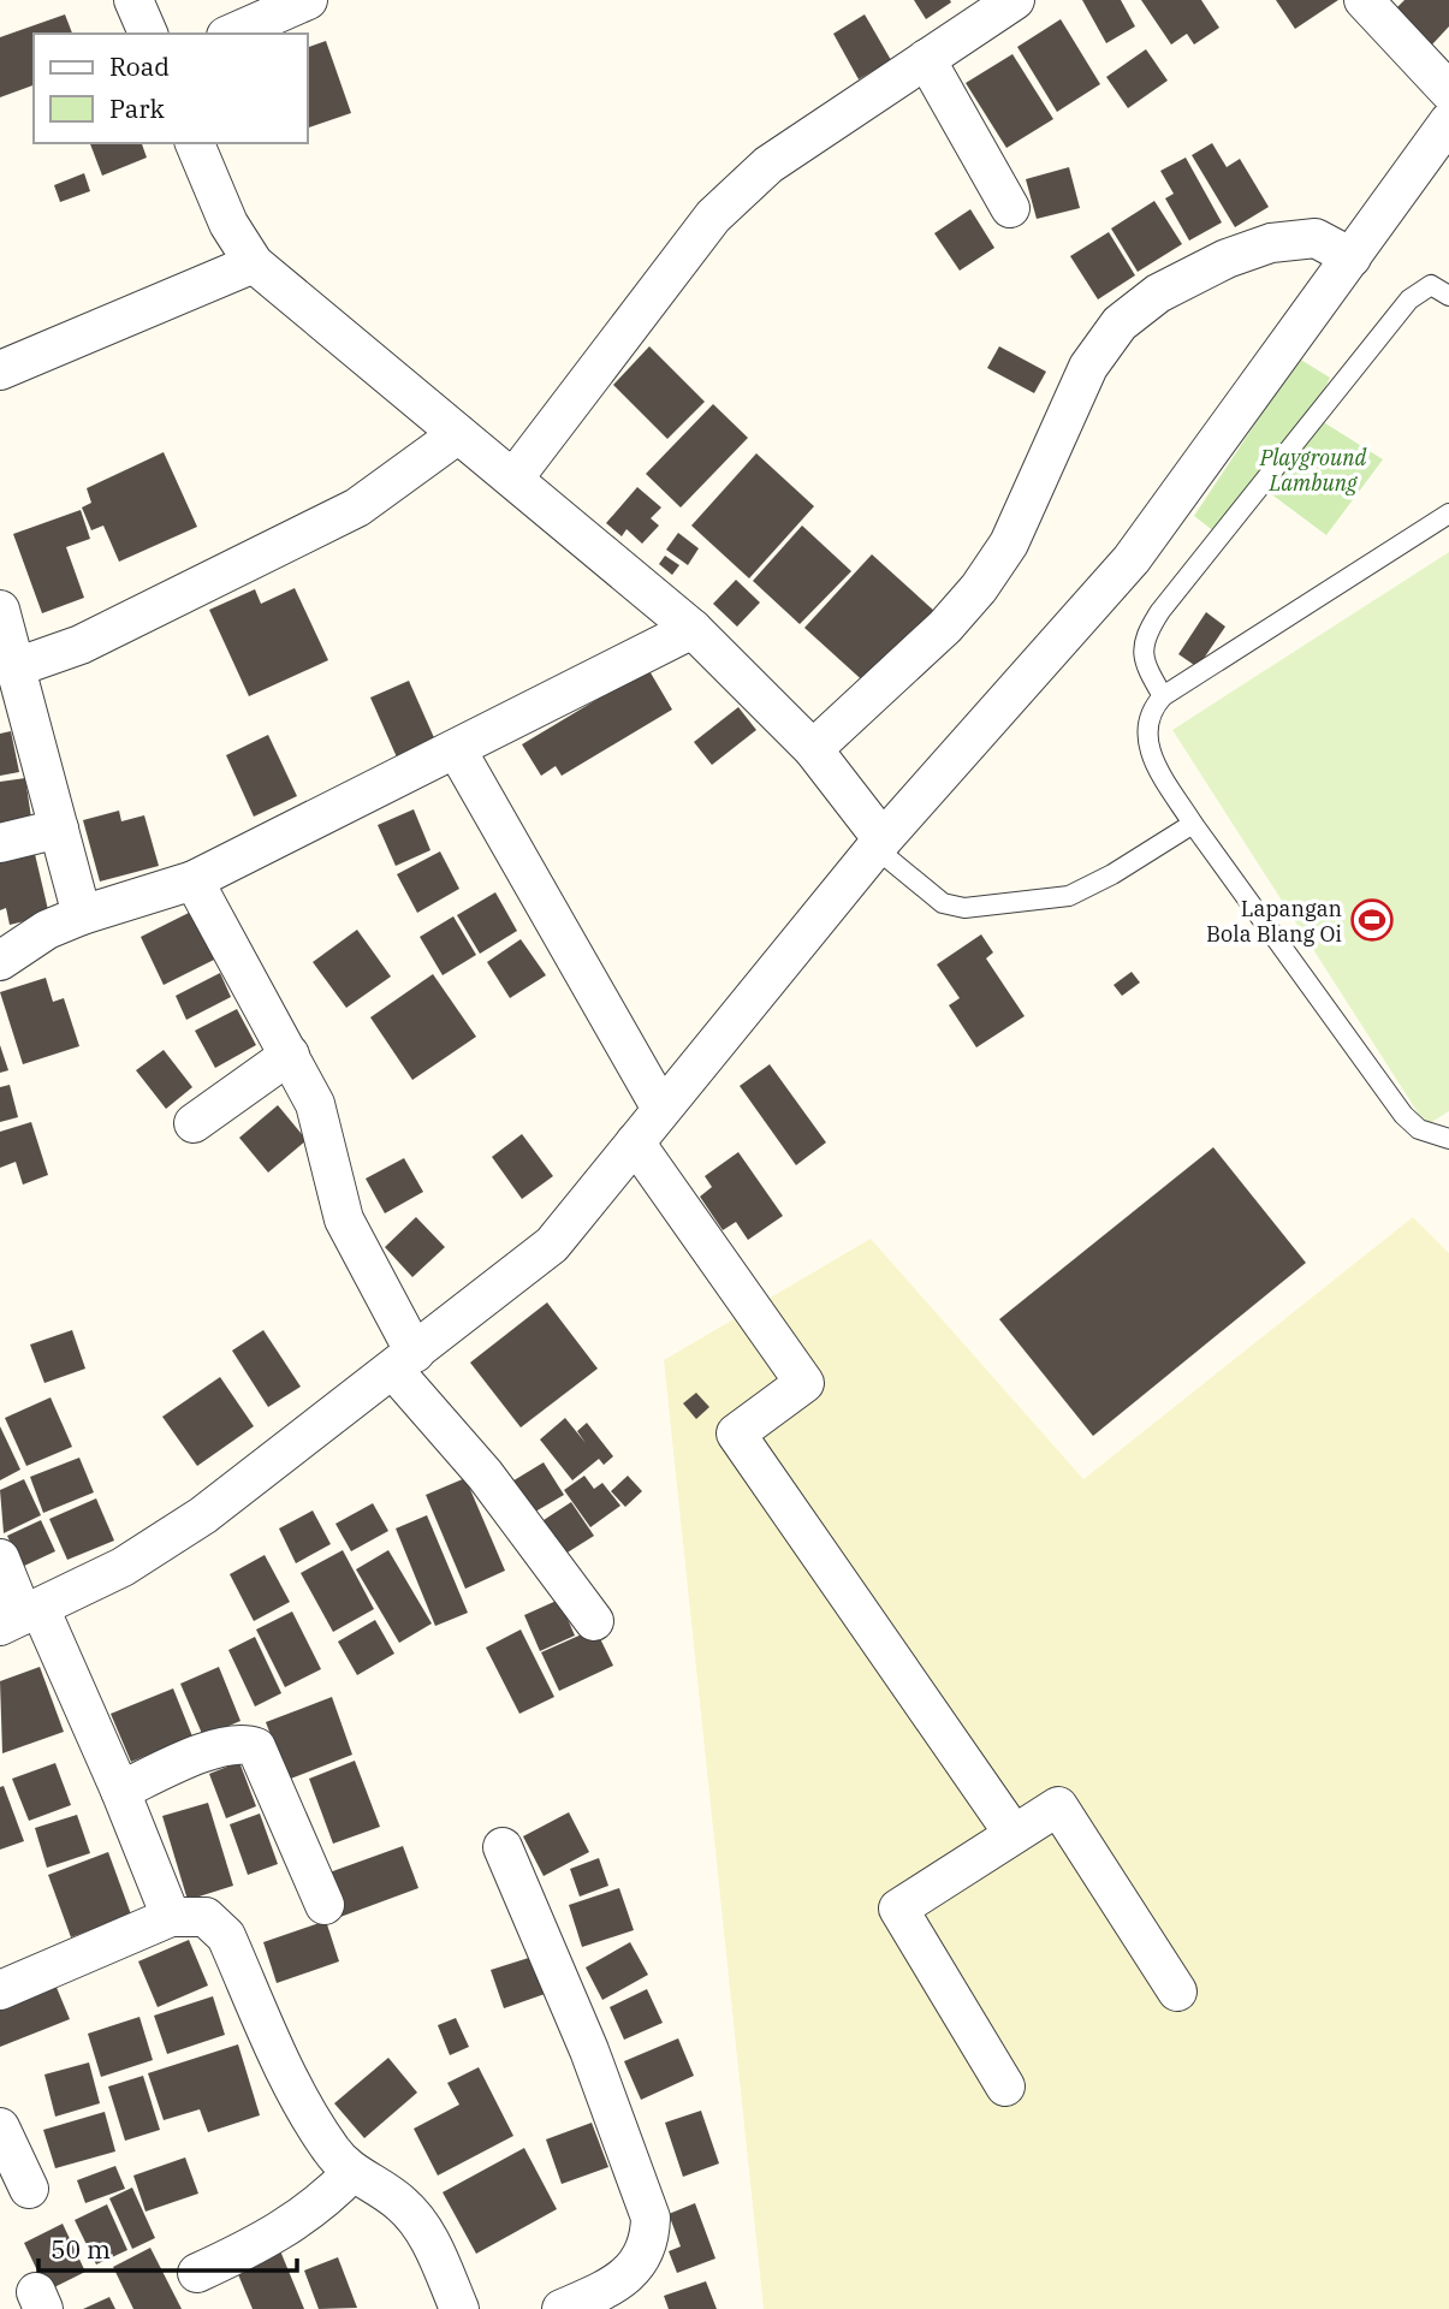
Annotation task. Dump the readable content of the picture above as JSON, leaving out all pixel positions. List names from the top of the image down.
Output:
{
  "parks": ["Playground Lambung"],
  "places": {
    "sports": ["Lapangan Bola Blang Oi"]
  },
  "legend": ["Road", "Park"],
  "scale_bar": "50 m"
}
